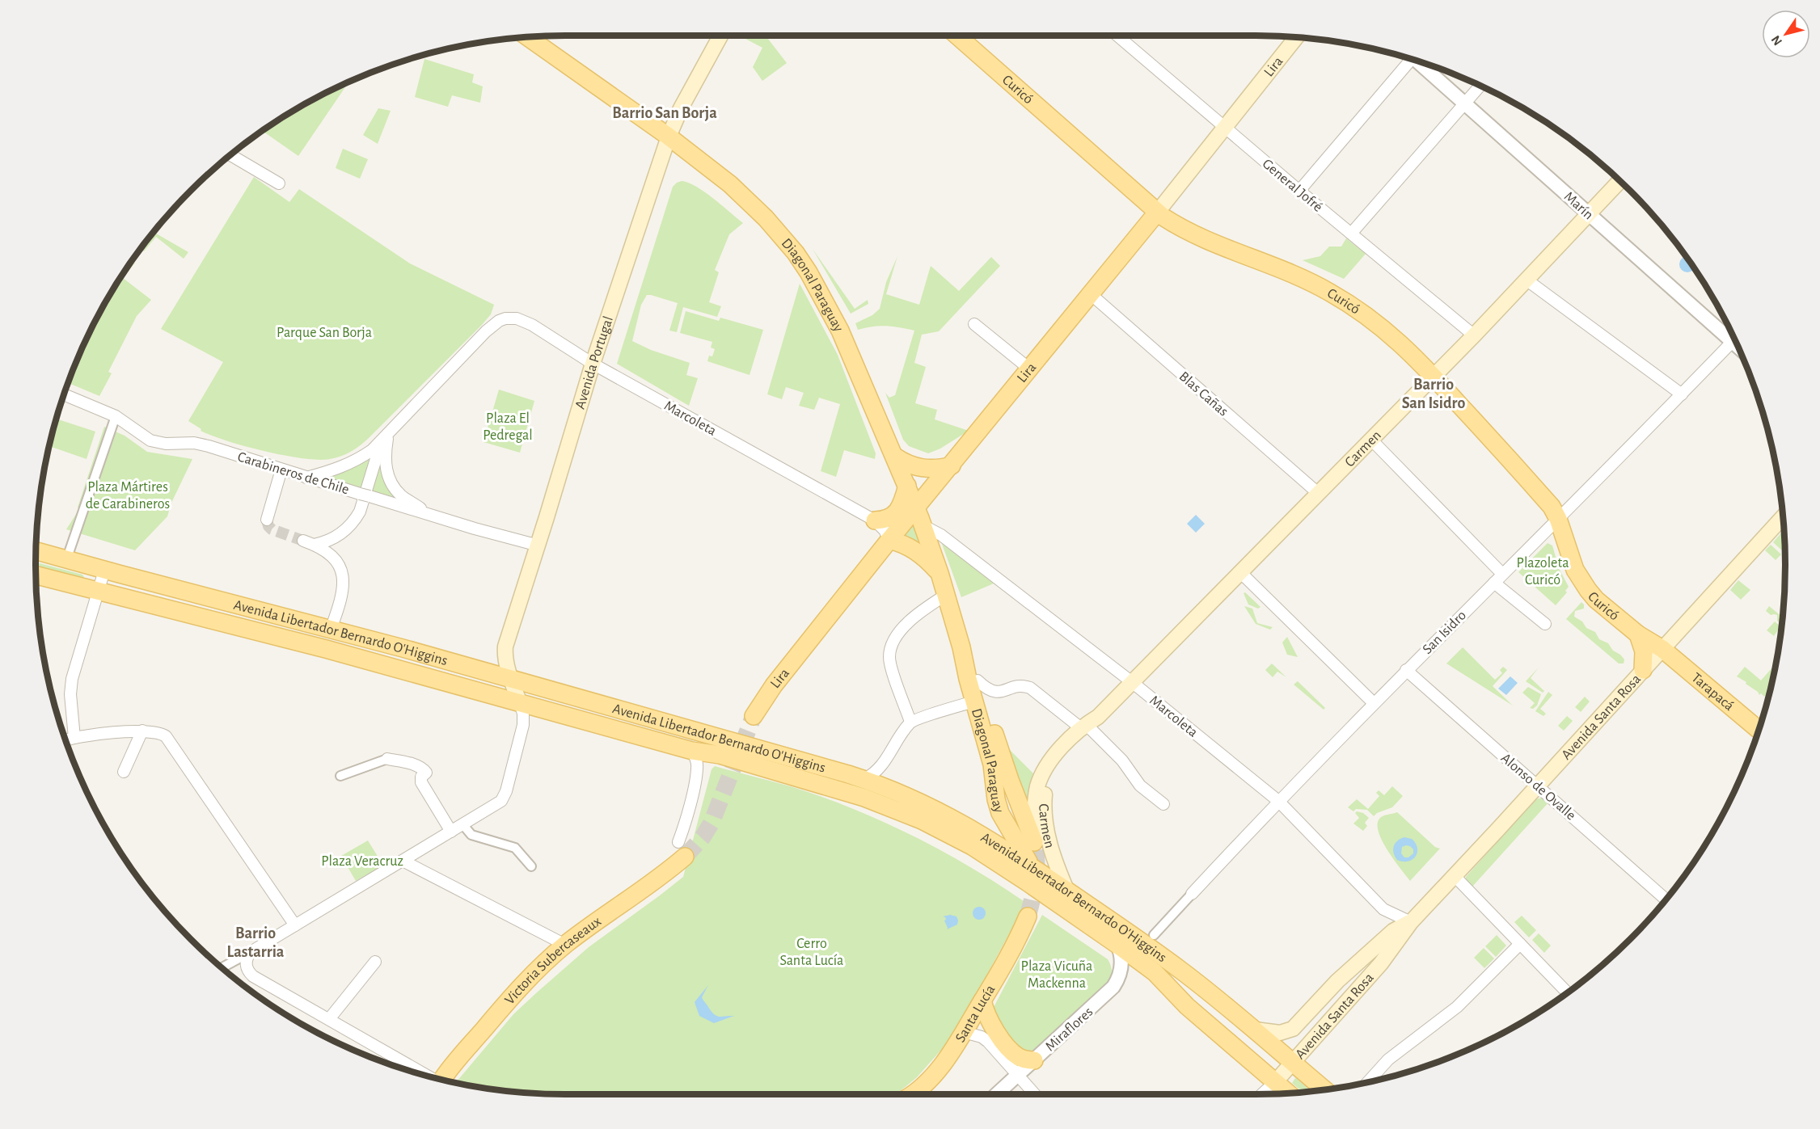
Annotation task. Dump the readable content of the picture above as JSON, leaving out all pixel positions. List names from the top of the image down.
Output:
{
  "streets": {
    "main road": [
      "Lira",
      "Curicó",
      "Diagonal Paraguay",
      "Avenida Portugal",
      "Carmen",
      "Avenida Libertador Bernardo O'Higgins",
      "Tarapacá",
      "Avenida Santa Rosa",
      "Victoria Subercaseaux",
      "Santa Lucía"
    ],
    "street": [
      "General Jofré",
      "Marín",
      "Blas Cañas",
      "Marcoleta",
      "Carabineros de Chile",
      "San Isidro",
      "Alonso de Ovalle",
      "Miraflores"
    ]
  },
  "crossings": [
    ["Lira", "Curicó"],
    ["Lira", "General Jofré"],
    ["Lira", "Diagonal Paraguay"],
    ["Lira", "Blas Cañas"],
    ["Lira", "Marcoleta"],
    ["Curicó", "Carmen"],
    ["Curicó", "Tarapacá"],
    ["Curicó", "Avenida Santa Rosa"],
    ["General Jofré", "Carmen"],
    ["Marín", "Carmen"],
    ["Diagonal Paraguay", "Avenida Portugal"],
    ["Diagonal Paraguay", "Marcoleta"],
    ["Diagonal Paraguay", "Carmen"],
    ["Diagonal Paraguay", "Avenida Libertador Bernardo O'Higgins"],
    ["Avenida Portugal", "Marcoleta"],
    ["Avenida Portugal", "Carabineros de Chile"],
    ["Avenida Portugal", "Avenida Libertador Bernardo O'Higgins"],
    ["Blas Cañas", "Carmen"],
    ["Marcoleta", "Carmen"],
    ["Marcoleta", "Carabineros de Chile"],
    ["Marcoleta", "San Isidro"],
    ["Marcoleta", "Avenida Santa Rosa"],
    ["Carmen", "Avenida Libertador Bernardo O'Higgins"],
    ["San Isidro", "Alonso de Ovalle"],
    ["Avenida Libertador Bernardo O'Higgins", "Avenida Santa Rosa"],
    ["Avenida Libertador Bernardo O'Higgins", "Victoria Subercaseaux"],
    ["Avenida Libertador Bernardo O'Higgins", "Miraflores"],
    ["Tarapacá", "Avenida Santa Rosa"],
    ["Avenida Santa Rosa", "Alonso de Ovalle"]
  ],
  "districts": ["Barrio San Borja", "Barrio San Isidro", "Barrio Lastarria"],
  "parks": [
    "Parque San Borja",
    "Plaza El Pedregal",
    "Plaza Mártires de Carabineros",
    "Plazoleta Curicó",
    "Plaza Veracruz",
    "Cerro Santa Lucía",
    "Plaza Vicuña Mackenna"
  ],
  "north": "bottom left"
}
